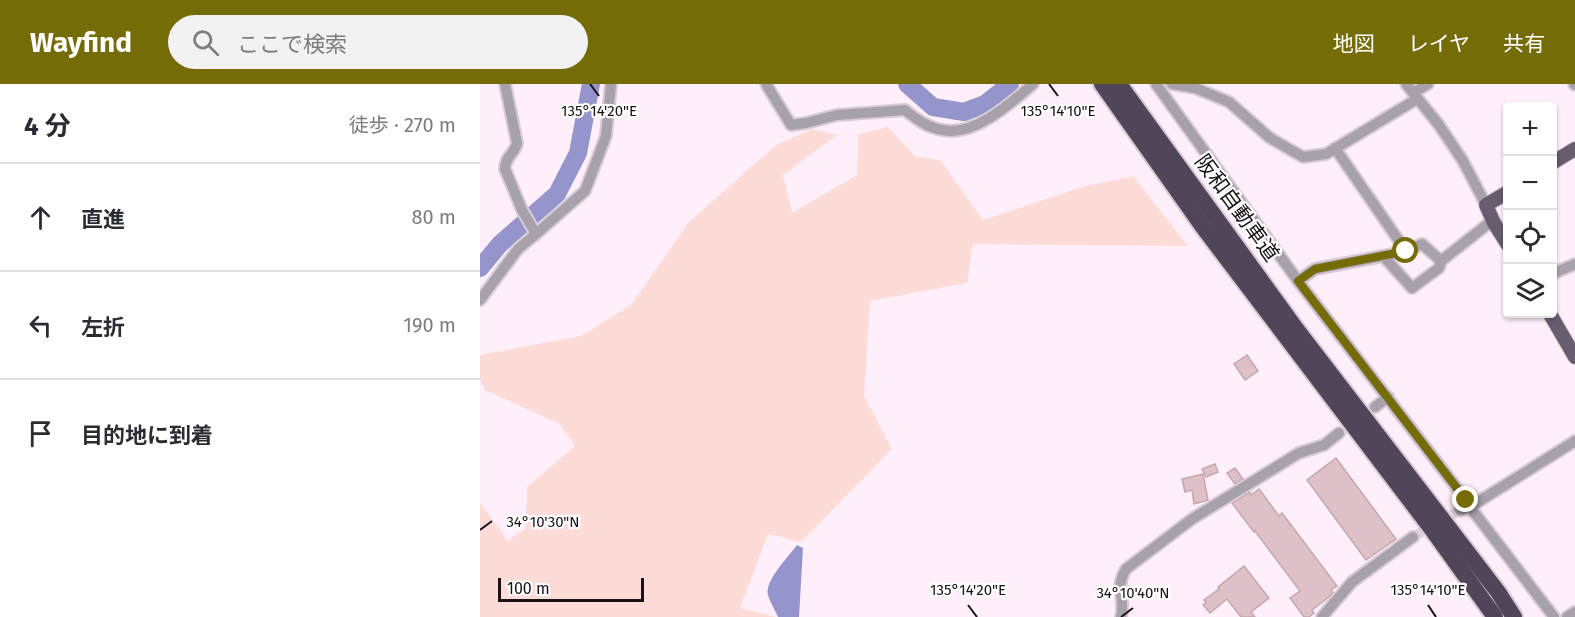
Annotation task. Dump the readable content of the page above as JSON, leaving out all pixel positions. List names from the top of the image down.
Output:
{
  "streets": {
    "highway": ["阪和自動車道"]
  },
  "scale_bar": "100 m",
  "page": {
    "header": "Wayfind",
    "search": "ここで検索",
    "nav": ["地図", "レイヤ", "共有"],
    "heading": ["4 分", "徒歩 · 270 m"],
    "map_buttons": ["+", "−"],
    "list": [
      ["直進", "80 m"],
      ["左折", "190 m"],
      "目的地に到着"
    ],
    "scale": "100 m"
  },
  "coordinates": [
    "135°14'20\"E",
    "135°14'10\"E",
    "34°10'30\"N",
    "34°10'40\"N"
  ]
}
